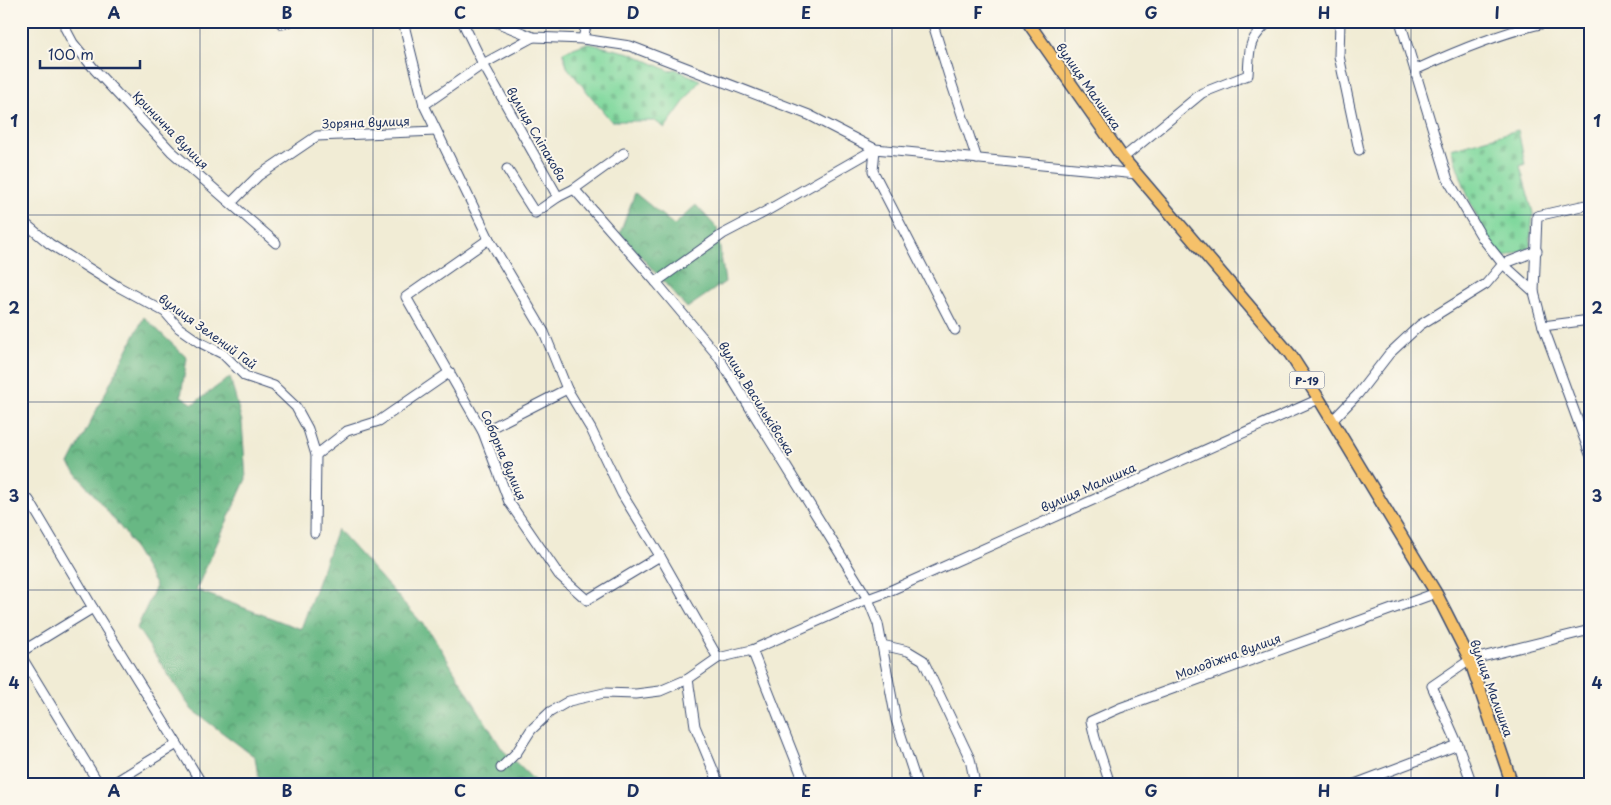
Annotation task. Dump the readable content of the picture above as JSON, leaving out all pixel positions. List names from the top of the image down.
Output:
{
  "streets": {
    "main road": ["вулиця Малишка", "Р-19"],
    "street": [
      "Зоряна вулиця",
      "Кринична вулиця",
      "вулиця Сліпакова",
      "вулиця Зелений Гай",
      "вулиця Васильківська",
      "Соборна вулиця",
      "Молодіжна вулиця"
    ]
  },
  "crossings": [
    ["вулиця Малишка", "вулиця Васильківська"],
    ["вулиця Малишка", "Молодіжна вулиця"],
    ["Зоряна вулиця", "Кринична вулиця"],
    ["вулиця Сліпакова", "вулиця Васильківська"]
  ],
  "scale_bar": "100 m",
  "grid": {
    "columns": [
      "A",
      "B",
      "C",
      "D",
      "E",
      "F",
      "G",
      "H",
      "I"
    ],
    "rows": [
      "1",
      "2",
      "3",
      "4"
    ]
  }
}
